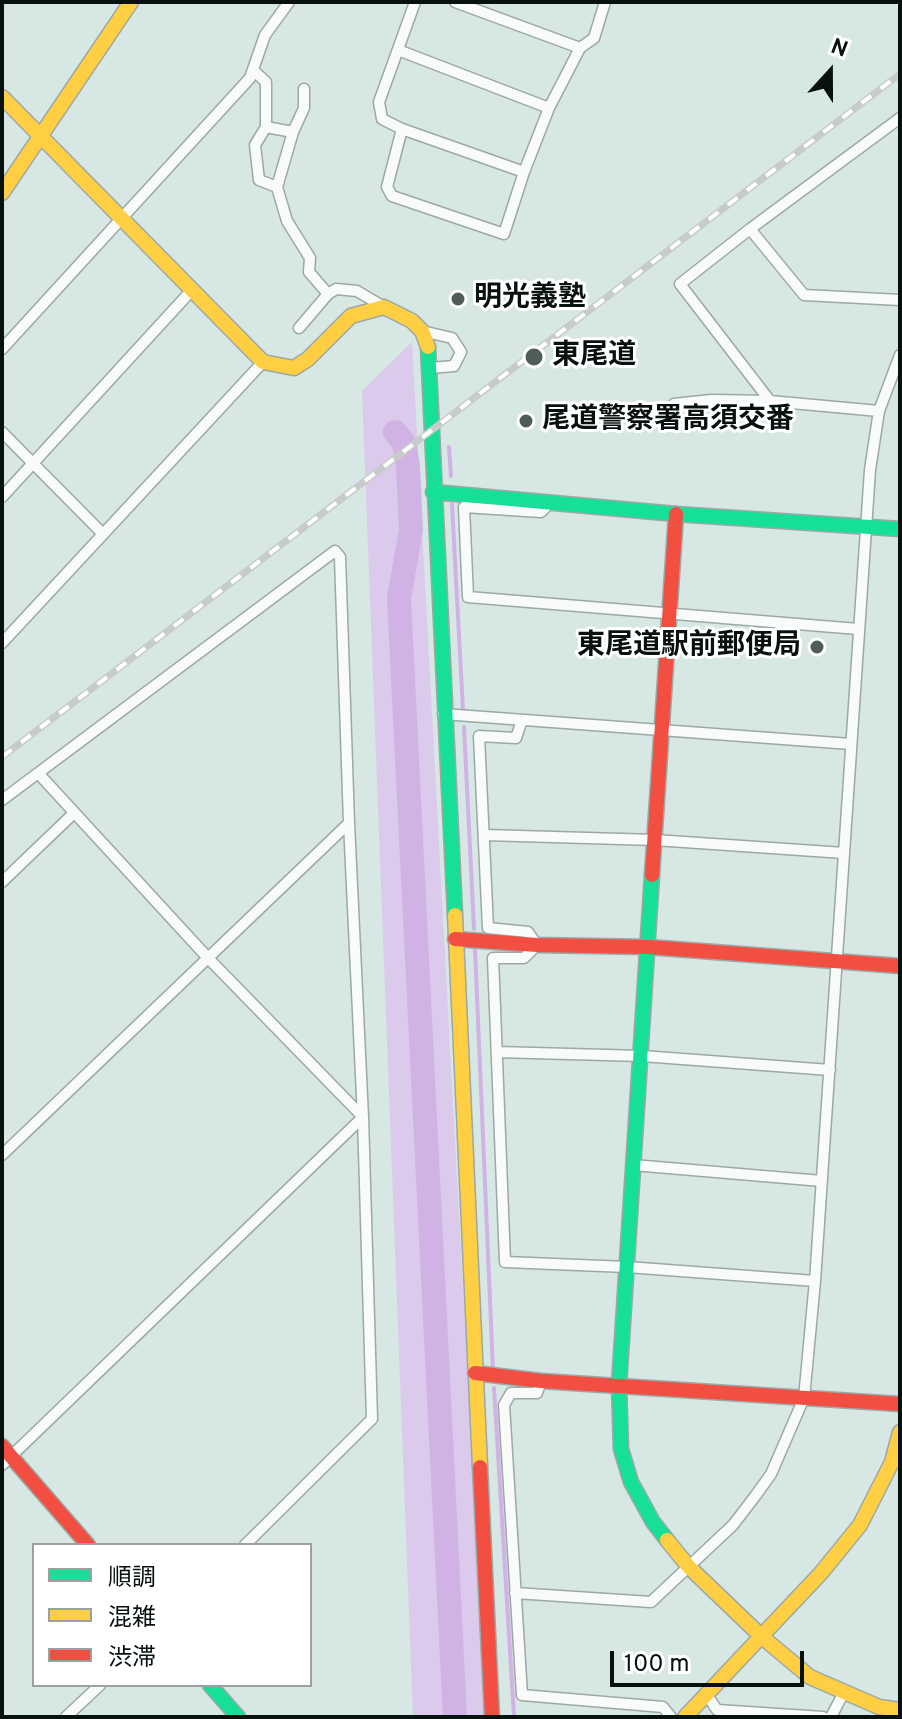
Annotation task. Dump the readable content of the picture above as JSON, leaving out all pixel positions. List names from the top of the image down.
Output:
{
  "places": [
    "明光義塾",
    "東尾道",
    "尾道警察署高須交番",
    "東尾道駅前郵便局"
  ],
  "legend": ["順調", "混雑", "渋滞"],
  "scale_bar": "100 m",
  "north": "top"
}
